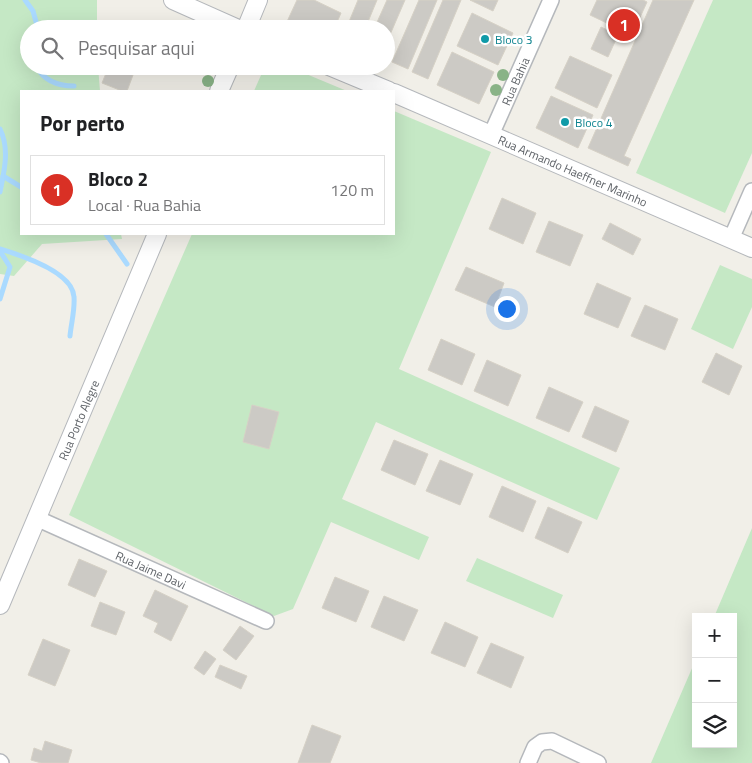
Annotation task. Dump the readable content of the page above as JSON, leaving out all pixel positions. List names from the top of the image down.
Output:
{
  "streets": {
    "street": [
      "Rua Bahia",
      "Rua Armando Haeffner Marinho",
      "Rua Porto Alegre",
      "Rua Jaime Davi"
    ]
  },
  "crossings": [
    ["Rua Bahia", "Rua Armando Haeffner Marinho"],
    ["Rua Porto Alegre", "Rua Jaime Davi"]
  ],
  "places": ["Bloco 3", "Bloco 4"],
  "page": {
    "pins": "1",
    "search": "Pesquisar aqui",
    "heading": "Por perto",
    "list": [
      {
        "mark": "1",
        "name": "Bloco 2",
        "note": "Local · Rua Bahia",
        "value": "120 m"
      }
    ],
    "map_buttons": ["+", "−"]
  }
}
